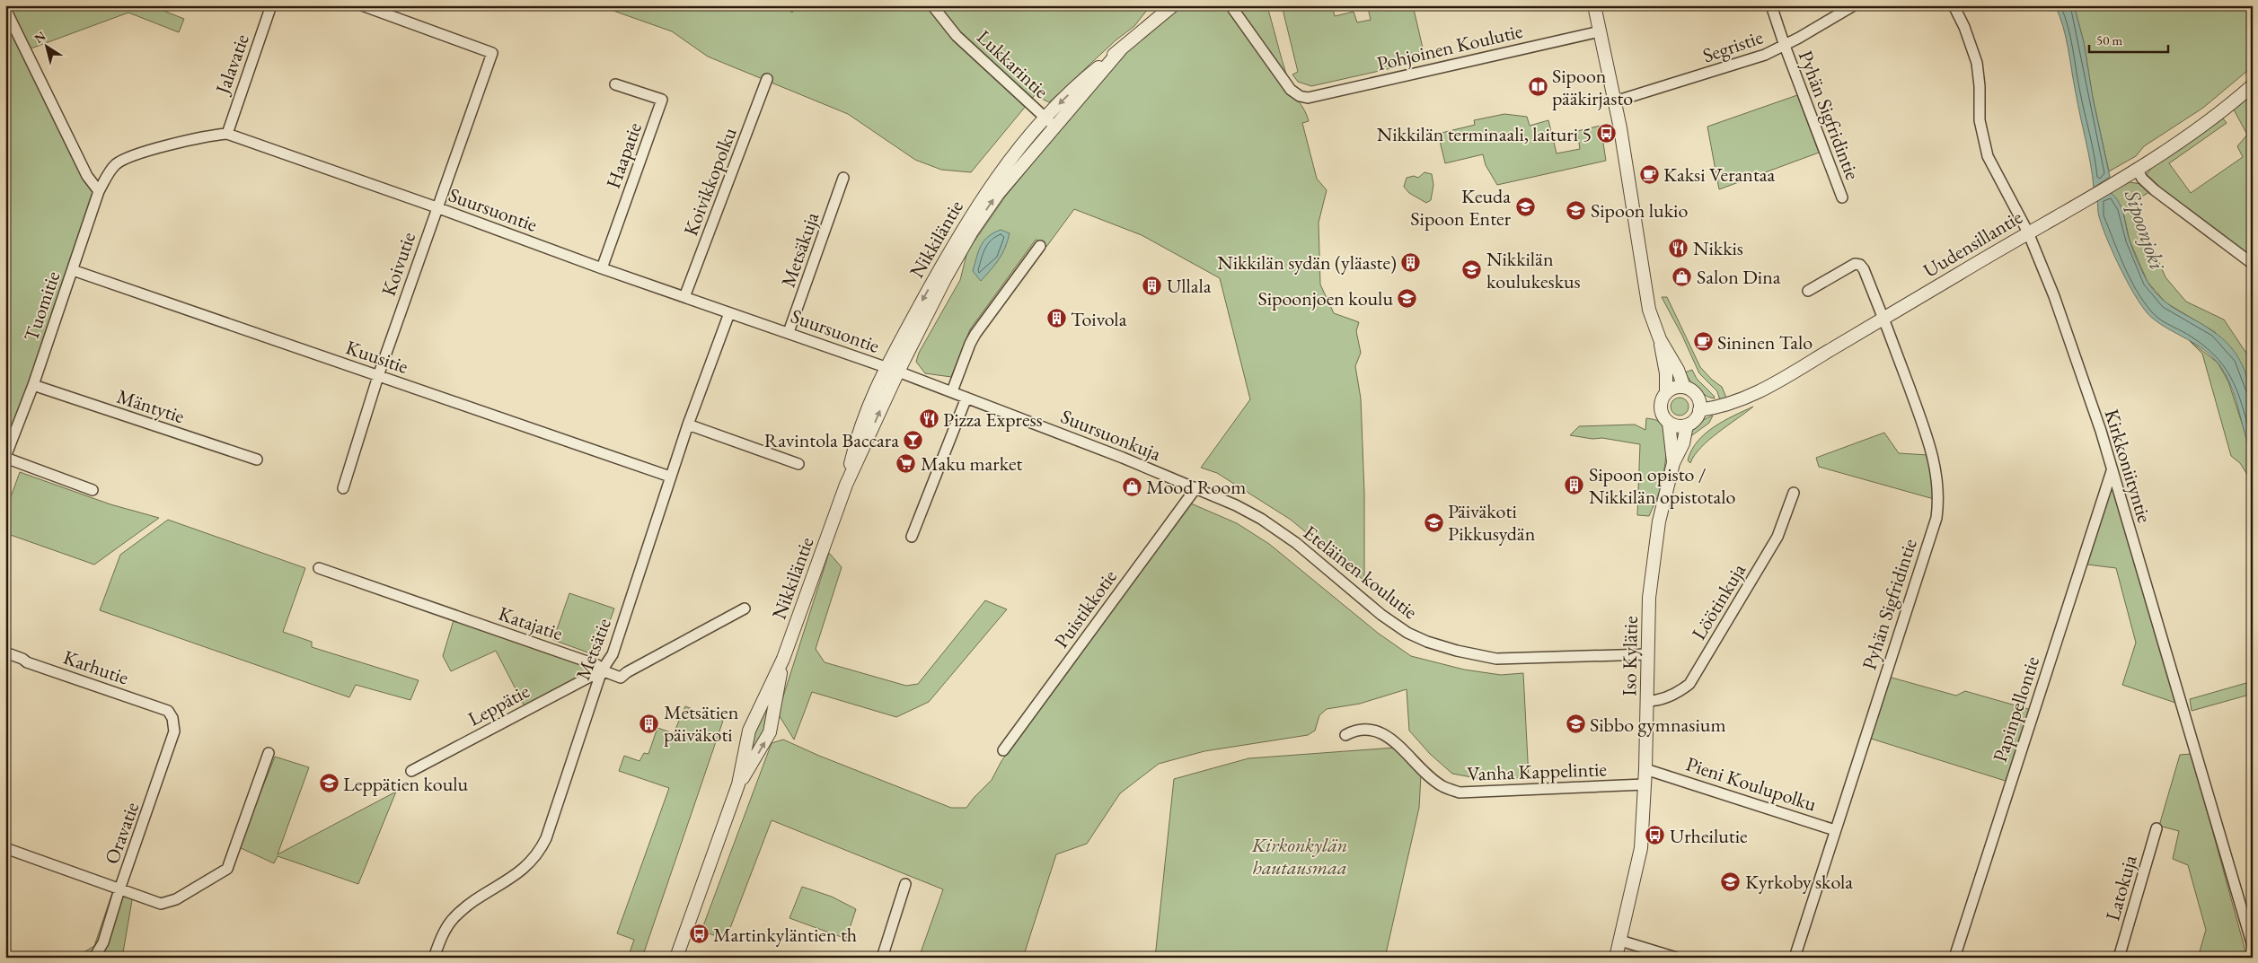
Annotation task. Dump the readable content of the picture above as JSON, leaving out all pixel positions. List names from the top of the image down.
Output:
{
  "streets": {
    "street": [
      "Segristie",
      "Pohjoinen Koulutie",
      "Jalavatie",
      "Lukkarintie",
      "Pyhän Sigfridintie",
      "Haapatie",
      "Koivikkopolku",
      "Suursuontie",
      "Nikkiläntie",
      "Uudensillantie",
      "Metsäkuja",
      "Koivutie",
      "Tuomitie",
      "Kuusitie",
      "Mäntytie",
      "Suursuonkuja",
      "Kirkkoniityntie",
      "Eteläinen koulutie",
      "Löötinkuja",
      "Puistikkotie",
      "Katajatie",
      "Metsätie",
      "Iso Kylätie",
      "Karhutie",
      "Leppätie",
      "Papinpellontie",
      "Vanha Kappelintie",
      "Pieni Koulupolku",
      "Oravatie",
      "Latokuja"
    ]
  },
  "crossings": [
    ["Segristie", "Pyhän Sigfridintie"],
    ["Jalavatie", "Suursuontie"],
    ["Lukkarintie", "Nikkiläntie"],
    ["Pyhän Sigfridintie", "Uudensillantie"],
    ["Pyhän Sigfridintie", "Pieni Koulupolku"],
    ["Haapatie", "Suursuontie"],
    ["Koivikkopolku", "Suursuontie"],
    ["Suursuontie", "Nikkiläntie"],
    ["Suursuontie", "Metsäkuja"],
    ["Suursuontie", "Koivutie"],
    ["Suursuontie", "Tuomitie"],
    ["Suursuontie", "Suursuonkuja"],
    ["Suursuontie", "Metsätie"],
    ["Nikkiläntie", "Suursuonkuja"],
    ["Uudensillantie", "Kirkkoniityntie"],
    ["Uudensillantie", "Iso Kylätie"],
    ["Koivutie", "Kuusitie"],
    ["Tuomitie", "Kuusitie"],
    ["Tuomitie", "Mäntytie"],
    ["Kuusitie", "Metsätie"],
    ["Suursuonkuja", "Eteläinen koulutie"],
    ["Suursuonkuja", "Puistikkotie"],
    ["Kirkkoniityntie", "Papinpellontie"],
    ["Eteläinen koulutie", "Puistikkotie"],
    ["Eteläinen koulutie", "Iso Kylätie"],
    ["Löötinkuja", "Iso Kylätie"],
    ["Katajatie", "Metsätie"],
    ["Katajatie", "Leppätie"],
    ["Metsätie", "Leppätie"],
    ["Iso Kylätie", "Vanha Kappelintie"],
    ["Iso Kylätie", "Pieni Koulupolku"],
    ["Karhutie", "Oravatie"]
  ],
  "water": ["Sipoonjoki"],
  "parks": ["Kirkonkylän hautausmaa"],
  "places": {
    "library": ["Sipoon pääkirjasto"],
    "bus stop": ["Nikkilän terminaali, laituri 5", "Urheilutie", "Martinkyläntien th"],
    "cafe": ["Kaksi Verantaa", "Sininen Talo"],
    "school or university": [
      "Keuda Sipoon Enter",
      "Sipoon lukio",
      "Nikkilän koulukeskus",
      "Sipoonjoen koulu",
      "Päiväkoti Pikkusydän",
      "Sibbo gymnasium",
      "Leppätien koulu",
      "Kyrkoby skola"
    ],
    "restaurant": ["Nikkis", "Pizza Express"],
    "building": [
      "Nikkilän sydän (yläaste)",
      "Ullala",
      "Toivola",
      "Sipoon opisto / Nikkilän opistotalo",
      "Metsätien päiväkoti"
    ],
    "shop": ["Salon Dina", "Mood Room"],
    "bar": ["Ravintola Baccara"],
    "supermarket": ["Maku market"]
  },
  "scale_bar": "50 m",
  "north": "top left"
}
